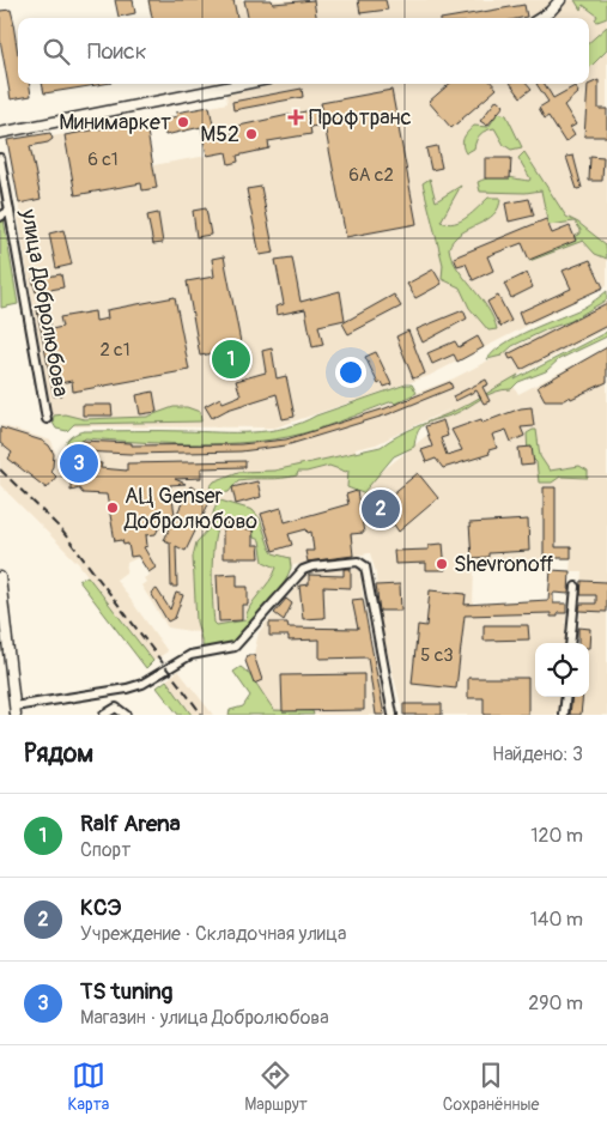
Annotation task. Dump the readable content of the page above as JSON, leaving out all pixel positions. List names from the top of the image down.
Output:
{
  "streets": {
    "street": ["улица Добролюбова"]
  },
  "places": {
    "health": ["Профтранс"],
    "other": [
      "Минимаркет",
      "M52",
      "АЦ Genser Добролюбово",
      "Shevronoff"
    ]
  },
  "house_numbers": [
    "6 с1",
    "6А с2",
    "2 с1",
    "5 с3"
  ],
  "page": {
    "search": "Поиск",
    "pins": ["1", "3", "2"],
    "heading": ["Рядом", "Найдено: 3"],
    "list": [
      {
        "mark": "1",
        "name": "Ralf Arena",
        "note": "Спорт",
        "value": "120 m"
      },
      {
        "mark": "2",
        "name": "КСЭ",
        "note": "Учреждение · Складочная улица",
        "value": "140 m"
      },
      {
        "mark": "3",
        "name": "TS tuning",
        "note": "Магазин · улица Добролюбова",
        "value": "290 m"
      }
    ],
    "nav": ["Карта", "Маршрут", "Сохранённые"]
  }
}
